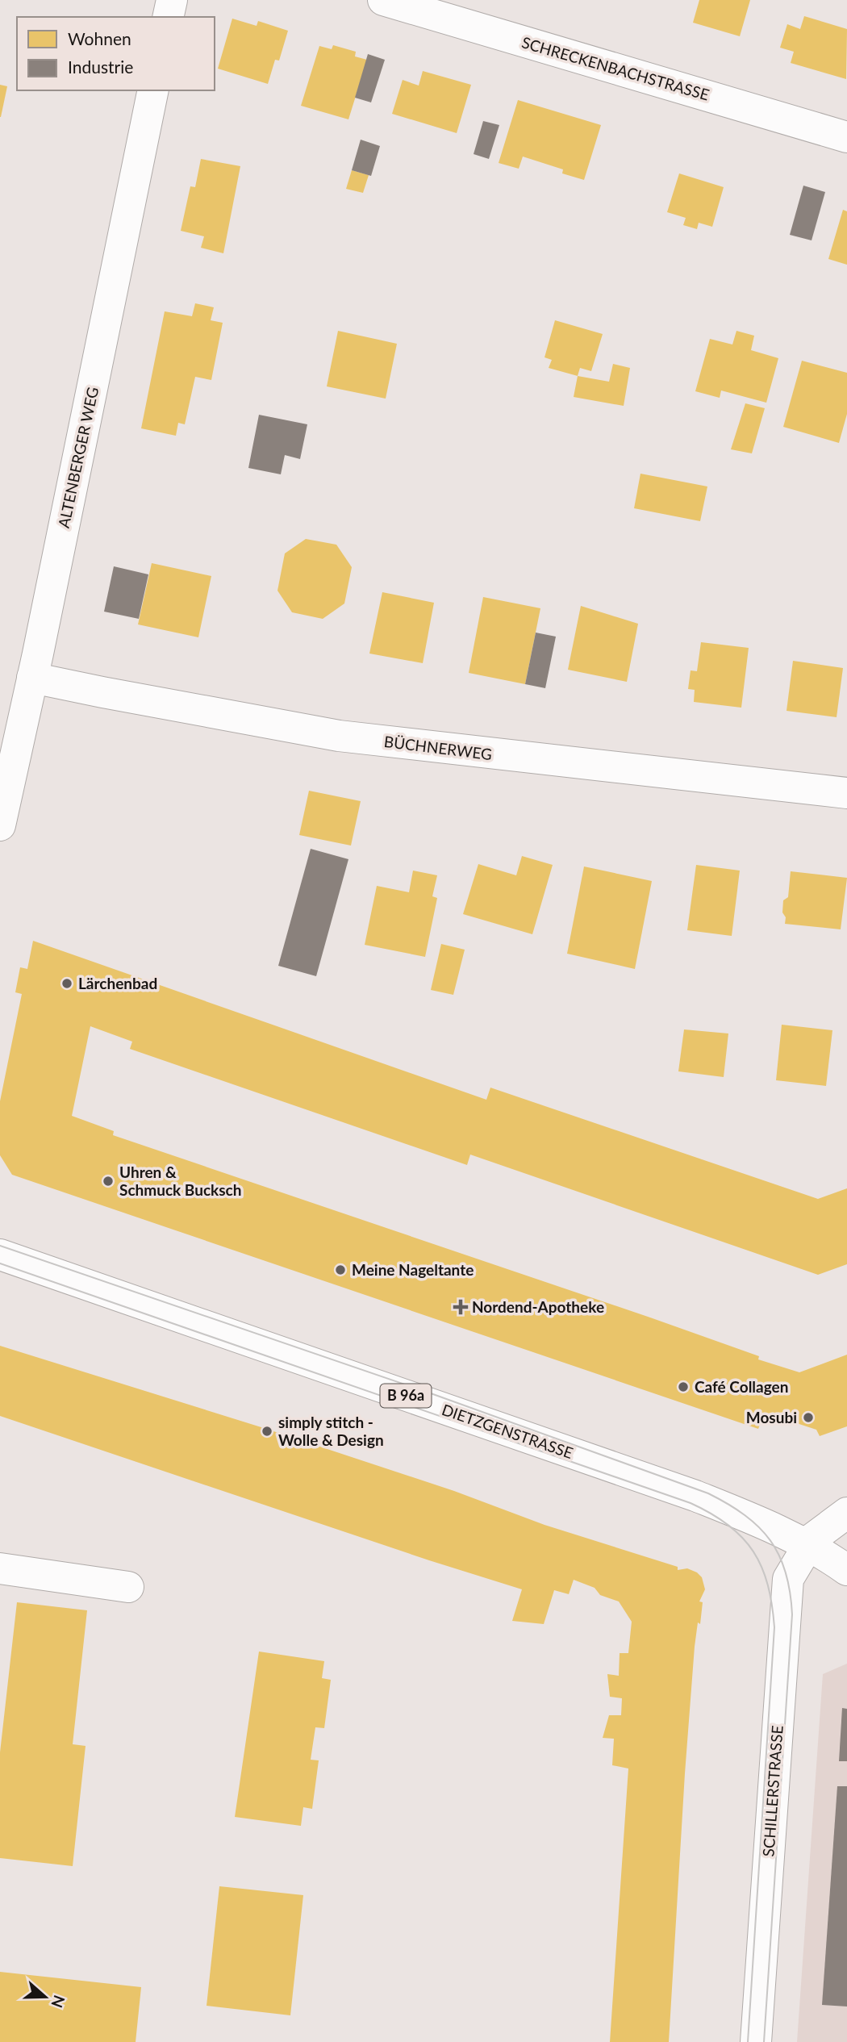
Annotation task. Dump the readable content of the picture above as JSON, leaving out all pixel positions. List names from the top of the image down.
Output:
{
  "streets": {
    "street": [
      "SCHRECKENBACHSTRASSE",
      "ALTENBERGER WEG",
      "BÜCHNERWEG",
      "B 96a",
      "DIETZGENSTRASSE",
      "SCHILLERSTRASSE"
    ]
  },
  "crossings": [
    ["ALTENBERGER WEG", "BÜCHNERWEG"],
    ["DIETZGENSTRASSE", "SCHILLERSTRASSE"]
  ],
  "places": {
    "other": [
      "Lärchenbad",
      "Uhren & Schmuck Bucksch",
      "Meine Nageltante",
      "Café Collagen",
      "Mosubi",
      "simply stitch - Wolle & Design"
    ],
    "health": ["Nordend-Apotheke"]
  },
  "legend": ["Wohnen", "Industrie"],
  "north": "right"
}
